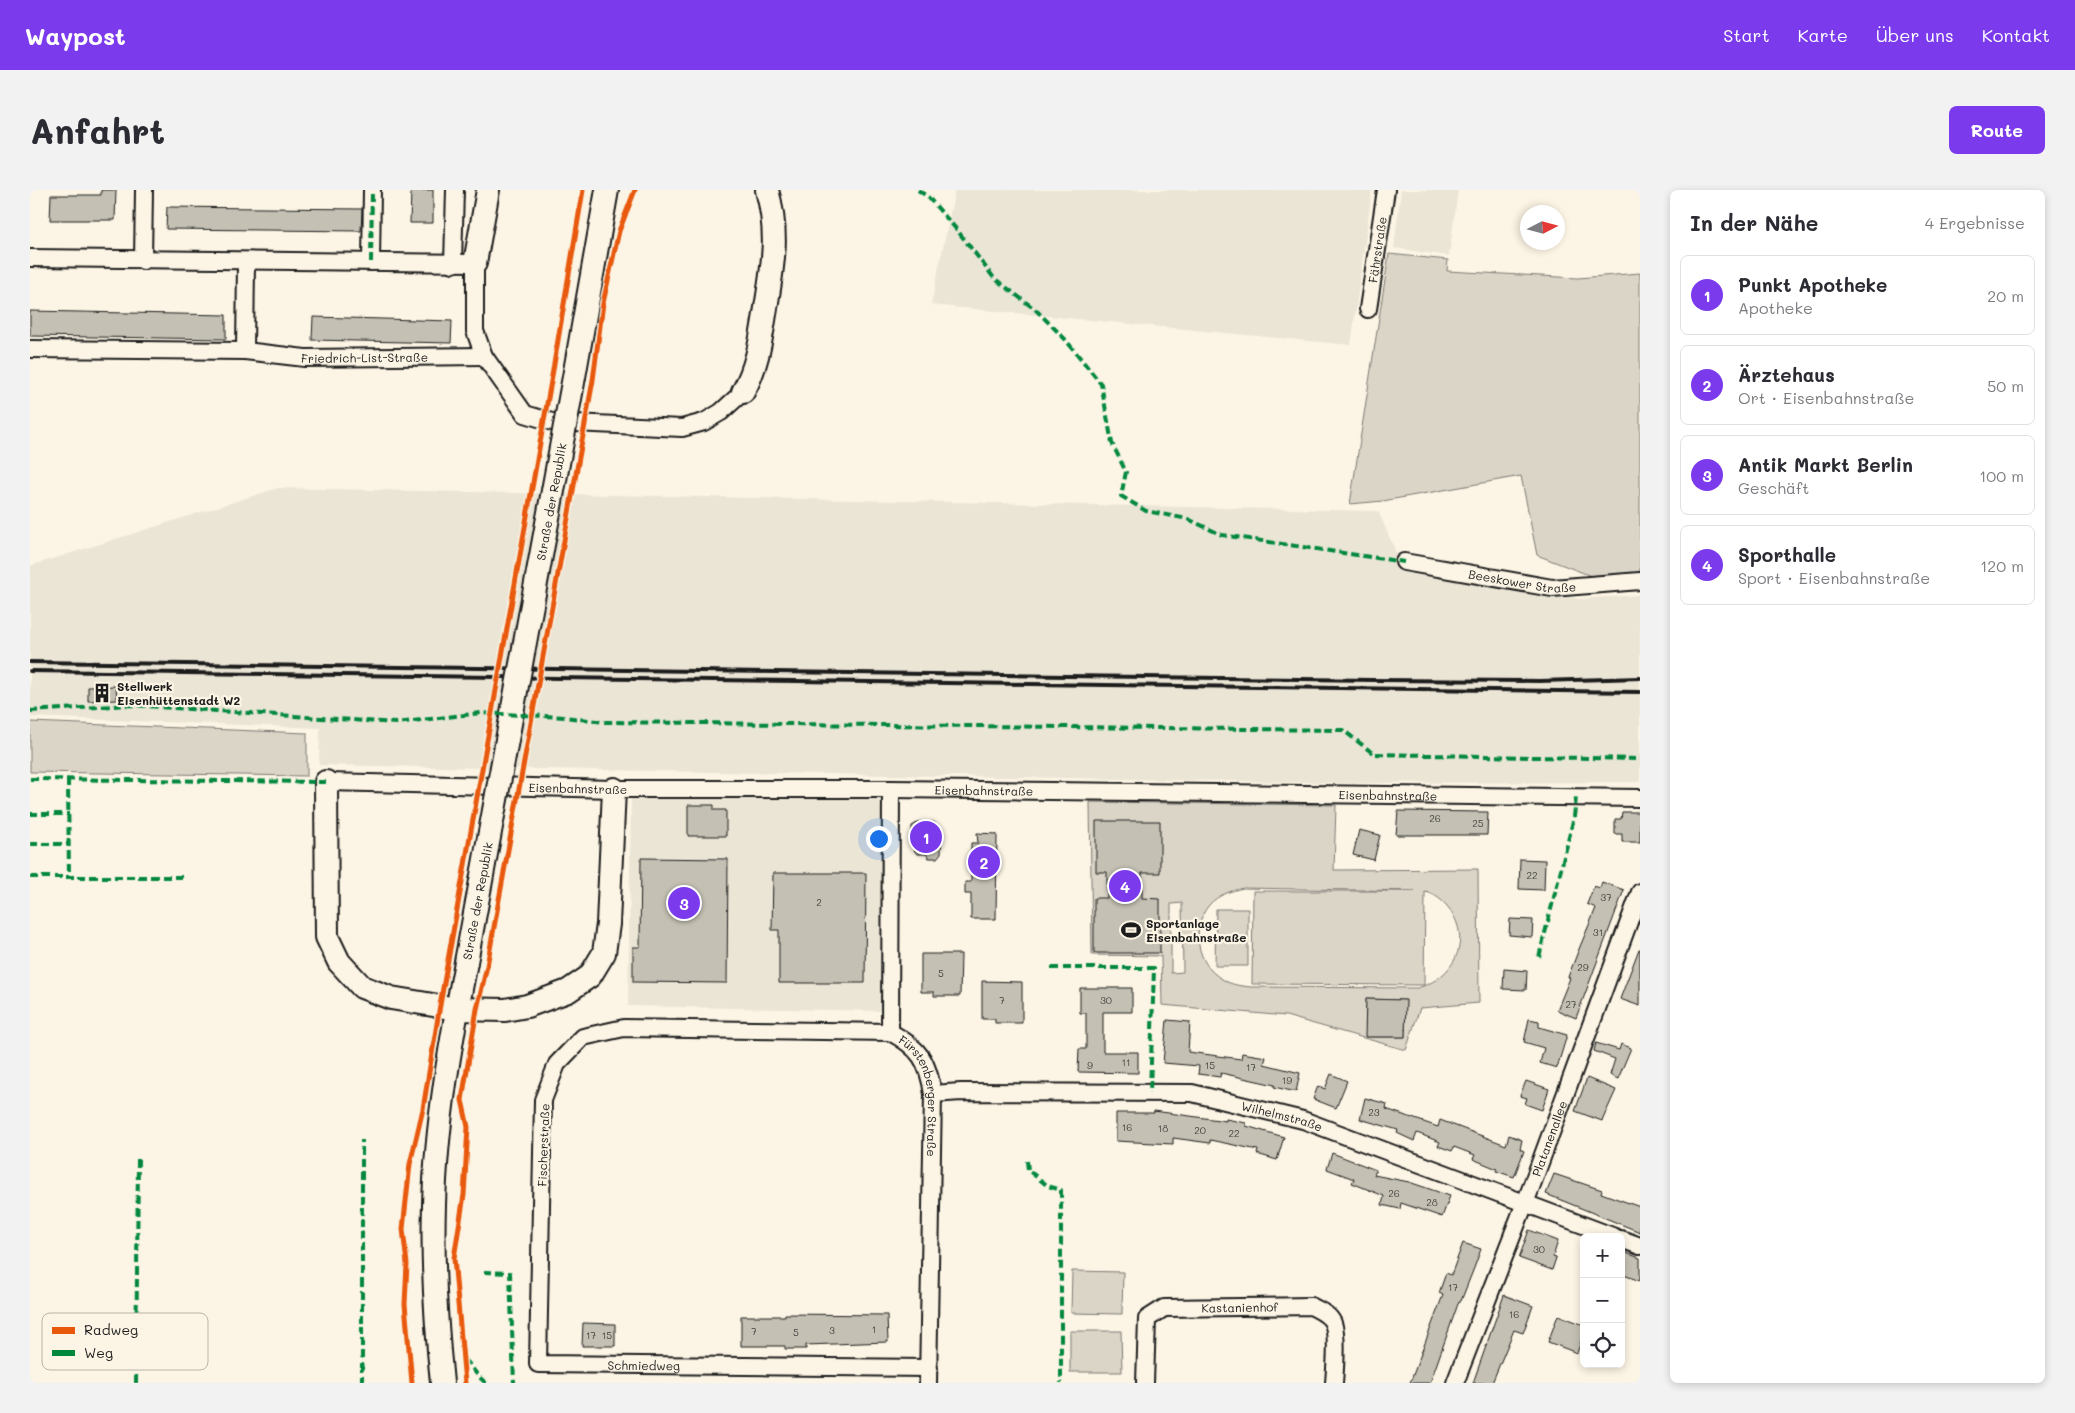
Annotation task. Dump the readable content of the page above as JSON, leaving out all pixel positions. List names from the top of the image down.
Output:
{
  "streets": {
    "main road": ["Straße der Republik"],
    "street": [
      "Fährstraße",
      "Friedrich-List-Straße",
      "Beeskower Straße",
      "Eisenbahnstraße",
      "Fürstenberger Straße",
      "Wilhelmstraße",
      "Platanenallee",
      "Fischerstraße",
      "Kastanienhof",
      "Schmiedweg"
    ]
  },
  "crossings": [
    ["Eisenbahnstraße", "Fürstenberger Straße"],
    ["Fürstenberger Straße", "Wilhelmstraße"],
    ["Fürstenberger Straße", "Fischerstraße"],
    ["Fürstenberger Straße", "Schmiedweg"],
    ["Wilhelmstraße", "Platanenallee"],
    ["Fischerstraße", "Schmiedweg"]
  ],
  "places": {
    "building": ["Stellwerk Eisenhüttenstadt W2"],
    "sports": ["Sportanlage Eisenbahnstraße"]
  },
  "house_numbers": [
    "26",
    "25",
    "22",
    "37",
    "2",
    "31",
    "29",
    "5",
    "7",
    "30",
    "27",
    "11",
    "9",
    "15",
    "17",
    "19",
    "23",
    "16",
    "18",
    "20",
    "22",
    "26",
    "28",
    "30",
    "17",
    "16",
    "1",
    "3",
    "7",
    "5",
    "17",
    "15"
  ],
  "legend": ["Radweg", "Weg"],
  "north": "right",
  "page": {
    "header": "Waypost",
    "nav": [
      "Start",
      "Karte",
      "Über uns",
      "Kontakt"
    ],
    "buttons": "Route",
    "title": "Anfahrt",
    "heading": ["In der Nähe", "4 Ergebnisse"],
    "list": [
      {
        "mark": "1",
        "name": "Punkt Apotheke",
        "note": "Apotheke",
        "value": "20 m"
      },
      {
        "mark": "2",
        "name": "Ärztehaus",
        "note": "Ort · Eisenbahnstraße",
        "value": "50 m"
      },
      {
        "mark": "3",
        "name": "Antik Markt Berlin",
        "note": "Geschäft",
        "value": "100 m"
      },
      {
        "mark": "4",
        "name": "Sporthalle",
        "note": "Sport · Eisenbahnstraße",
        "value": "120 m"
      }
    ],
    "pins": [
      "1",
      "2",
      "4",
      "3"
    ],
    "map_buttons": ["+", "−"]
  }
}
